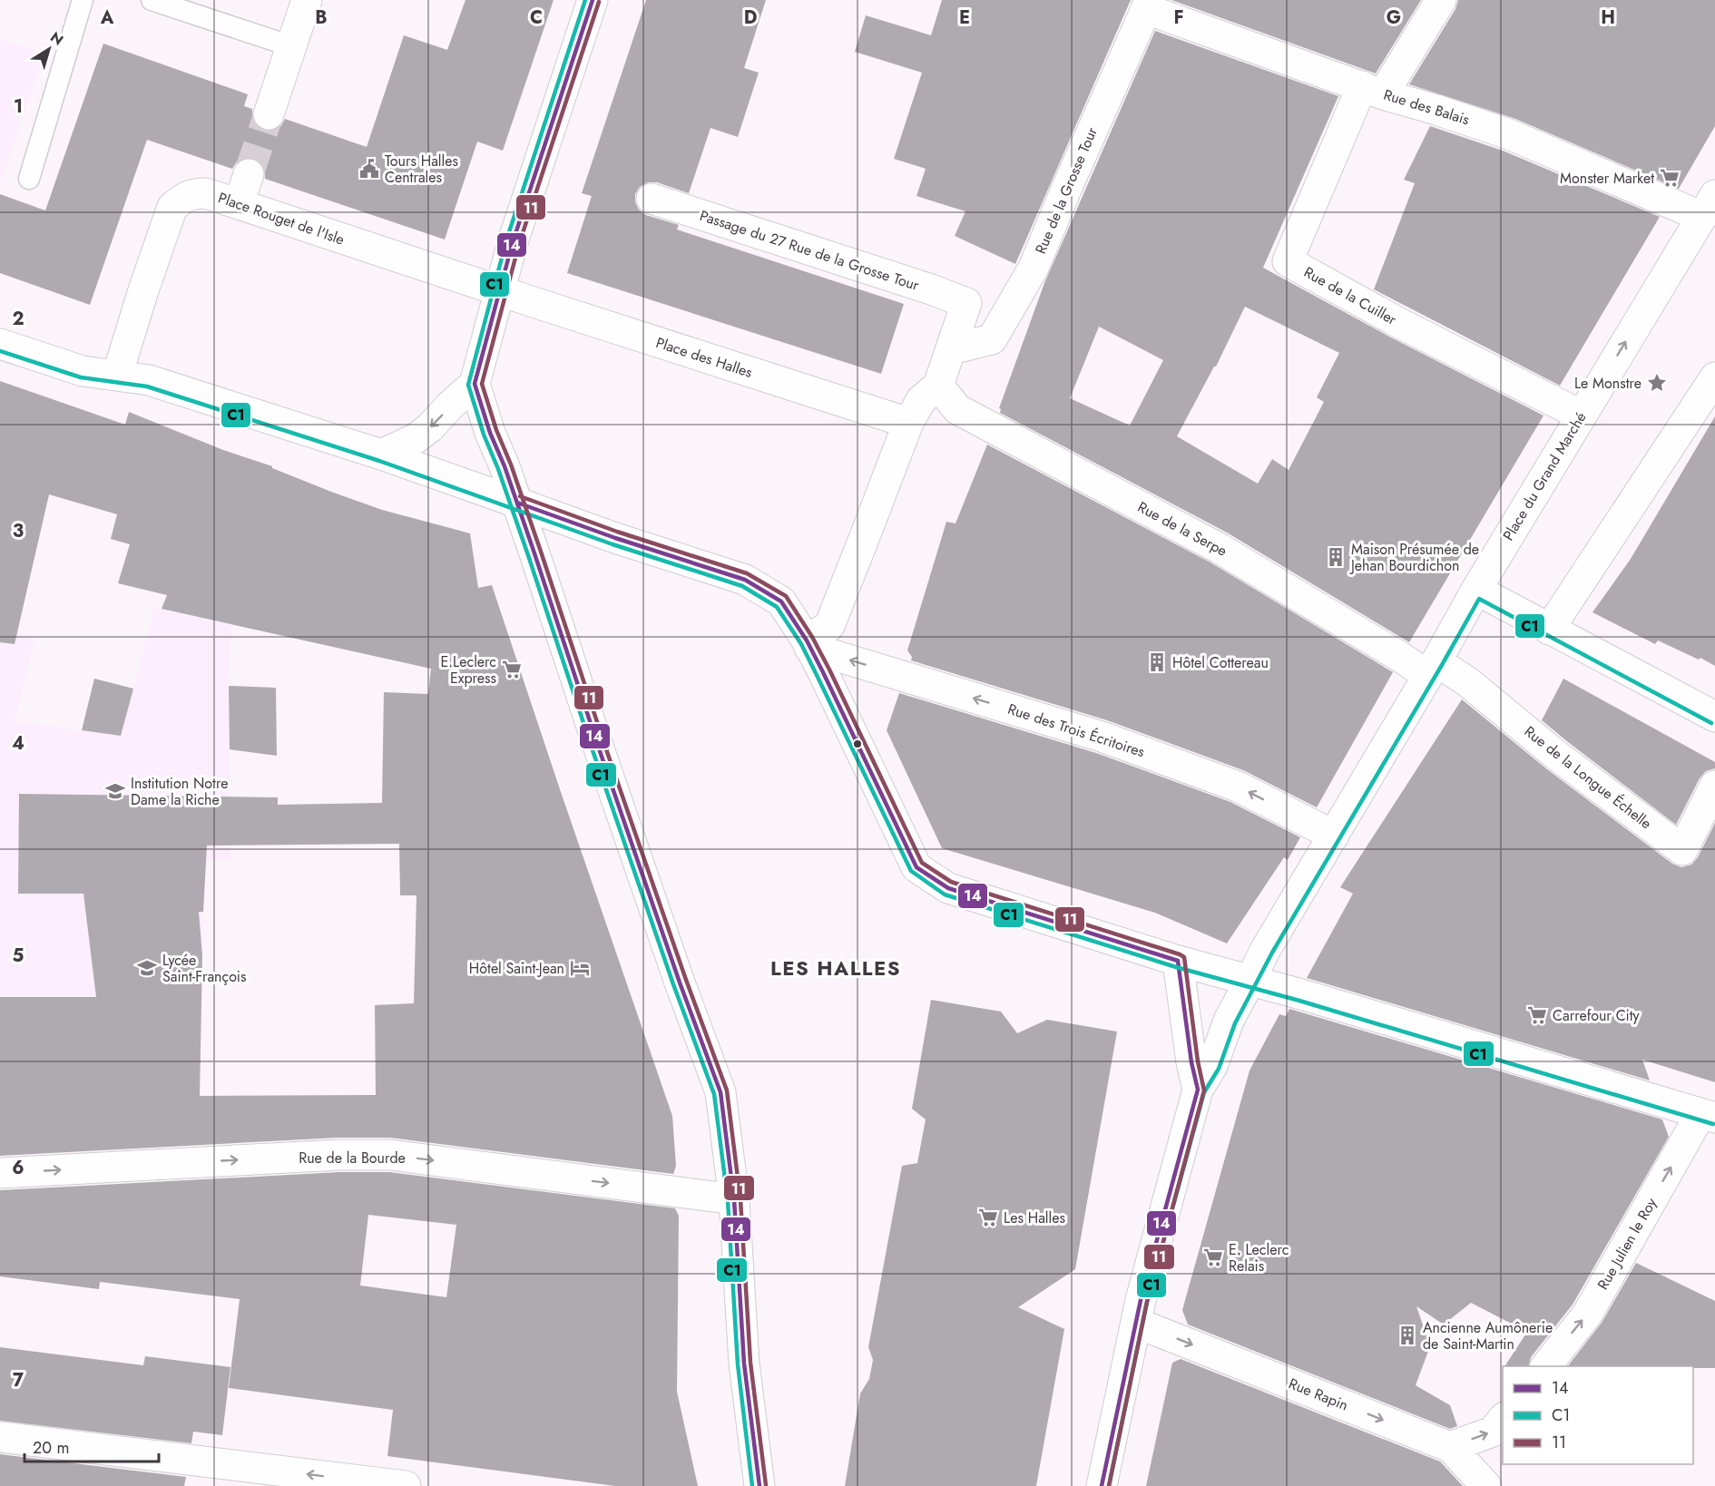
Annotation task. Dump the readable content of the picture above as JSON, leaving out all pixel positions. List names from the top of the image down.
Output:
{
  "streets": {
    "street": [
      "Rue des Balais",
      "Rue de la Grosse Tour",
      "Place Rouget de l'Isle",
      "Passage du 27 Rue de la Grosse Tour",
      "Rue de la Cuiller",
      "Place des Halles",
      "Place du Grand Marché",
      "Rue de la Serpe",
      "Rue des Trois Écritoires",
      "Rue de la Longue Échelle",
      "Rue de la Bourde",
      "Rue Julien le Roy",
      "Rue Rapin"
    ]
  },
  "crossings": [
    ["Rue des Balais", "Rue de la Grosse Tour"],
    ["Rue des Balais", "Rue de la Cuiller"],
    ["Rue des Balais", "Place du Grand Marché"],
    ["Rue de la Grosse Tour", "Passage du 27 Rue de la Grosse Tour"],
    ["Place Rouget de l'Isle", "Place des Halles"],
    ["Rue de la Cuiller", "Place du Grand Marché"],
    ["Place du Grand Marché", "Rue de la Serpe"],
    ["Place du Grand Marché", "Rue des Trois Écritoires"],
    ["Place du Grand Marché", "Rue de la Longue Échelle"],
    ["Rue de la Serpe", "Rue de la Longue Échelle"]
  ],
  "one_way": [
    "Rue des Trois Écritoires",
    "Rue de la Bourde",
    "Rue Julien le Roy",
    "Rue Rapin"
  ],
  "districts": ["LES HALLES"],
  "places": {
    "public building": ["Tours Halles Centrales"],
    "supermarket": [
      "Monster Market",
      "E.Leclerc Express",
      "Carrefour City",
      "Les Halles",
      "E. Leclerc Relais"
    ],
    "place": ["Le Monstre"],
    "building": ["Maison Présumée de Jehan Bourdichon", "Hôtel Cottereau", "Ancienne Aumônerie de Saint-Martin"],
    "school or university": ["Institution Notre Dame la Riche", "Lycée Saint-François"],
    "hotel": ["Hôtel Saint-Jean"]
  },
  "lines": ["transit line 14", "transit line C1", "transit line 11"],
  "legend": ["14", "C1", "11"],
  "scale_bar": "20 m",
  "north": "top right",
  "grid": {
    "columns": [
      "A",
      "B",
      "C",
      "D",
      "E",
      "F",
      "G",
      "H"
    ],
    "rows": [
      "1",
      "2",
      "3",
      "4",
      "5",
      "6",
      "7"
    ]
  }
}
